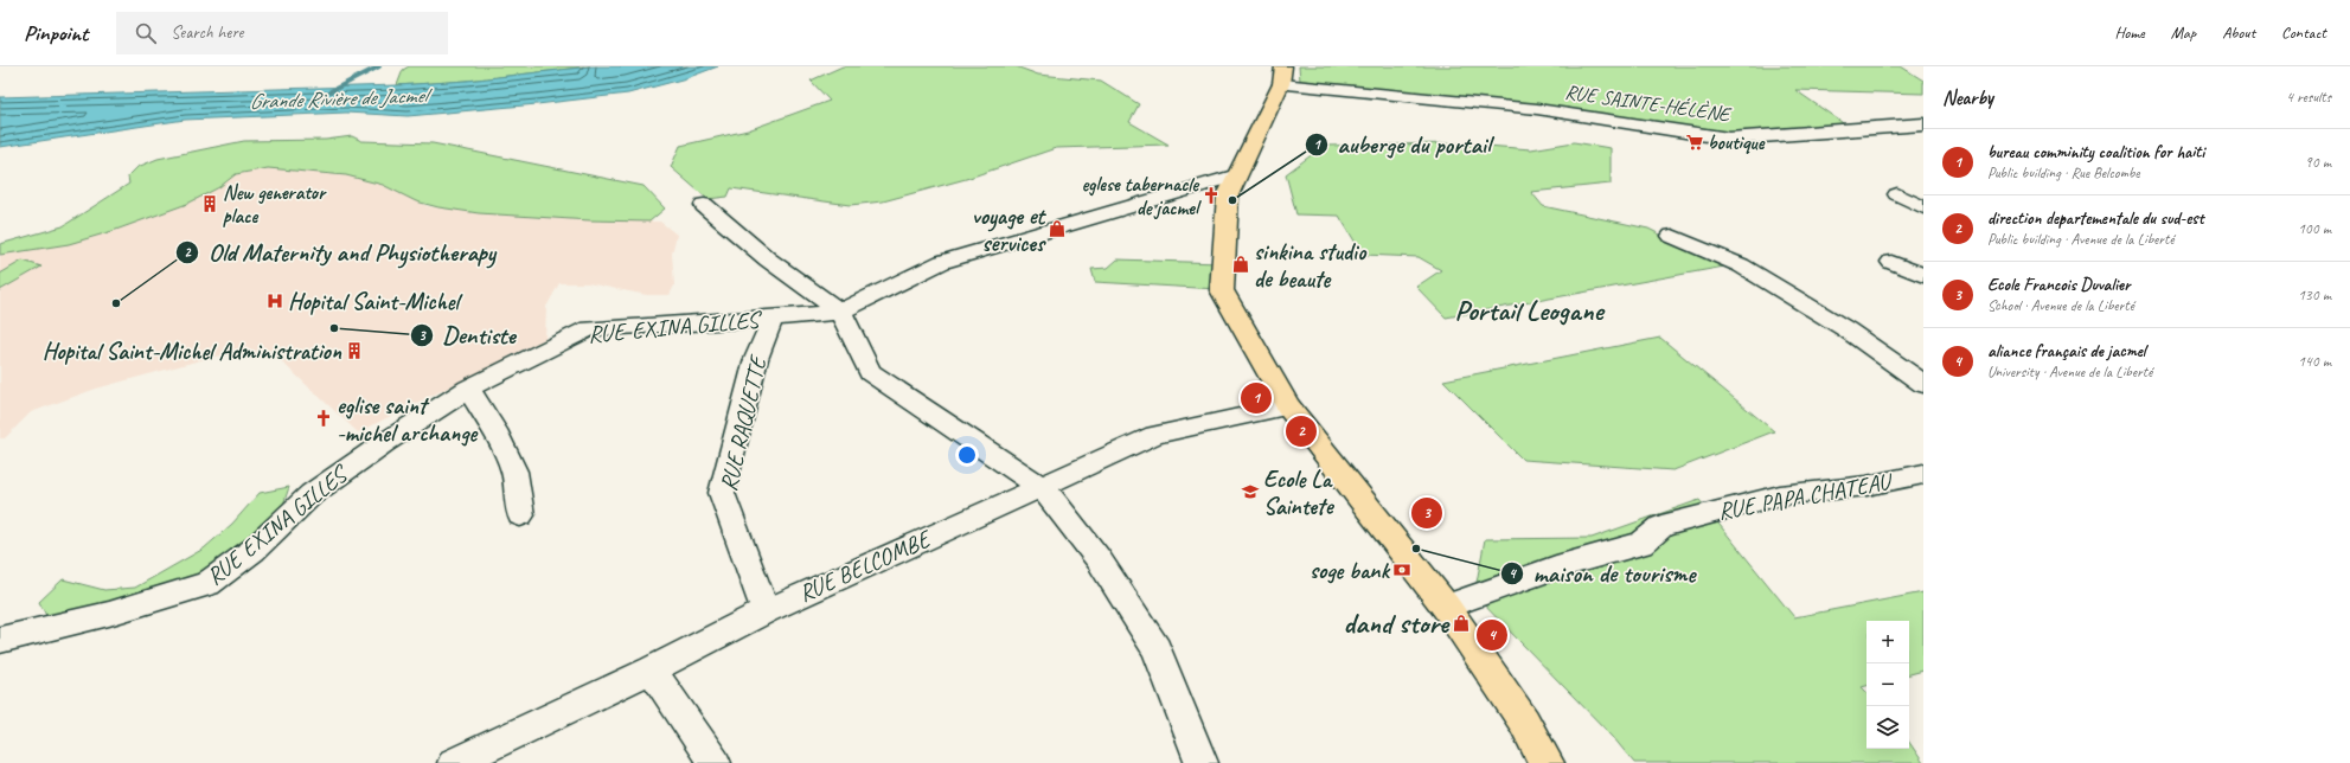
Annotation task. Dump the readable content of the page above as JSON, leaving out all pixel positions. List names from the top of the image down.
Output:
{
  "streets": {
    "street": [
      "RUE SAINTE-HÉLÈNE",
      "RUE EXINA GILLES",
      "RUE RAQUETTE",
      "RUE PAPA CHATEAU",
      "RUE BELCOMBE"
    ]
  },
  "crossings": [
    ["RUE EXINA GILLES", "RUE RAQUETTE"],
    ["RUE RAQUETTE", "RUE BELCOMBE"]
  ],
  "districts": ["Portail Leogane"],
  "water": ["Grande Rivière de Jacmel"],
  "places": {
    "supermarket": ["boutique"],
    "church": ["eglese tabernacle de jacmel", "eglise saint -michel archange"],
    "other": [
      "auberge du portail",
      "Old Maternity and Physiotherapy",
      "Dentiste",
      "maison de tourisme"
    ],
    "building": ["New generator place", "Hopital Saint-Michel Administration"],
    "shop": ["voyage et services", "sinkina studio de beaute", "dand store"],
    "hospital": ["Hopital Saint-Michel"],
    "school or university": ["Ecole La Saintete"],
    "bank": ["soge bank"]
  },
  "page": {
    "header": "Pinpoint",
    "search": "Search here",
    "nav": [
      "Home",
      "Map",
      "About",
      "Contact"
    ],
    "heading": ["Nearby", "4 results"],
    "list": [
      {
        "mark": "1",
        "name": "bureau comminity coalition for haiti",
        "note": "Public building · Rue Belcombe",
        "value": "90 m"
      },
      {
        "mark": "2",
        "name": "direction departementale du sud-est",
        "note": "Public building · Avenue de la Liberté",
        "value": "100 m"
      },
      {
        "mark": "3",
        "name": "Ecole Francois Duvalier",
        "note": "School · Avenue de la Liberté",
        "value": "130 m"
      },
      {
        "mark": "4",
        "name": "aliance français de jacmel",
        "note": "University · Avenue de la Liberté",
        "value": "140 m"
      }
    ],
    "pins": [
      "1",
      "2",
      "3",
      "4"
    ],
    "map_buttons": ["+", "−"]
  }
}
